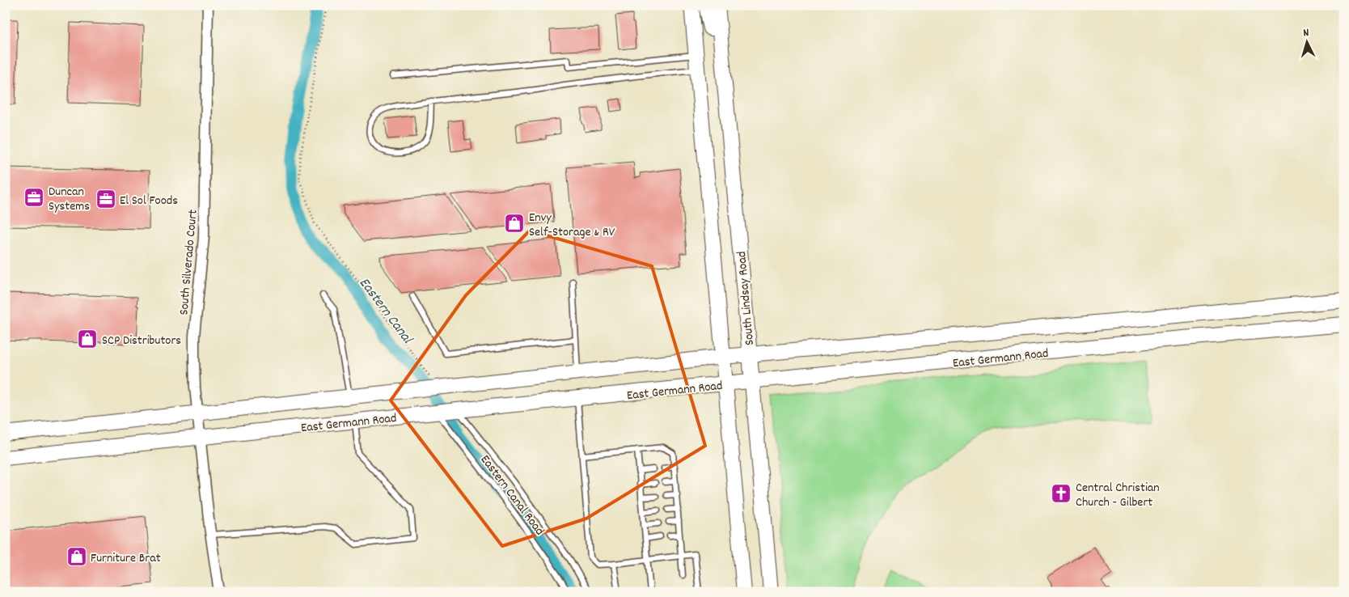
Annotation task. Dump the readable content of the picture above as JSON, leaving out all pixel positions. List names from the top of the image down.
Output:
{
  "streets": {
    "main road": ["South Lindsay Road", "East Germann Road"],
    "street": ["South Silverado Court"],
    "lane": ["Eastern Canal Road"]
  },
  "crossings": [
    ["South Silverado Court", "East Germann Road"],
    ["South Lindsay Road", "East Germann Road"],
    ["East Germann Road", "Eastern Canal Road"]
  ],
  "water": ["Eastern Canal"],
  "places": {
    "office": ["Duncan Systems", "El Sol Foods"],
    "shop": ["Envy Self-Storage & RV", "SCP Distributors", "Furniture Brat"],
    "church": ["Central Christian Church - Gilbert"]
  },
  "north": "top"
}
